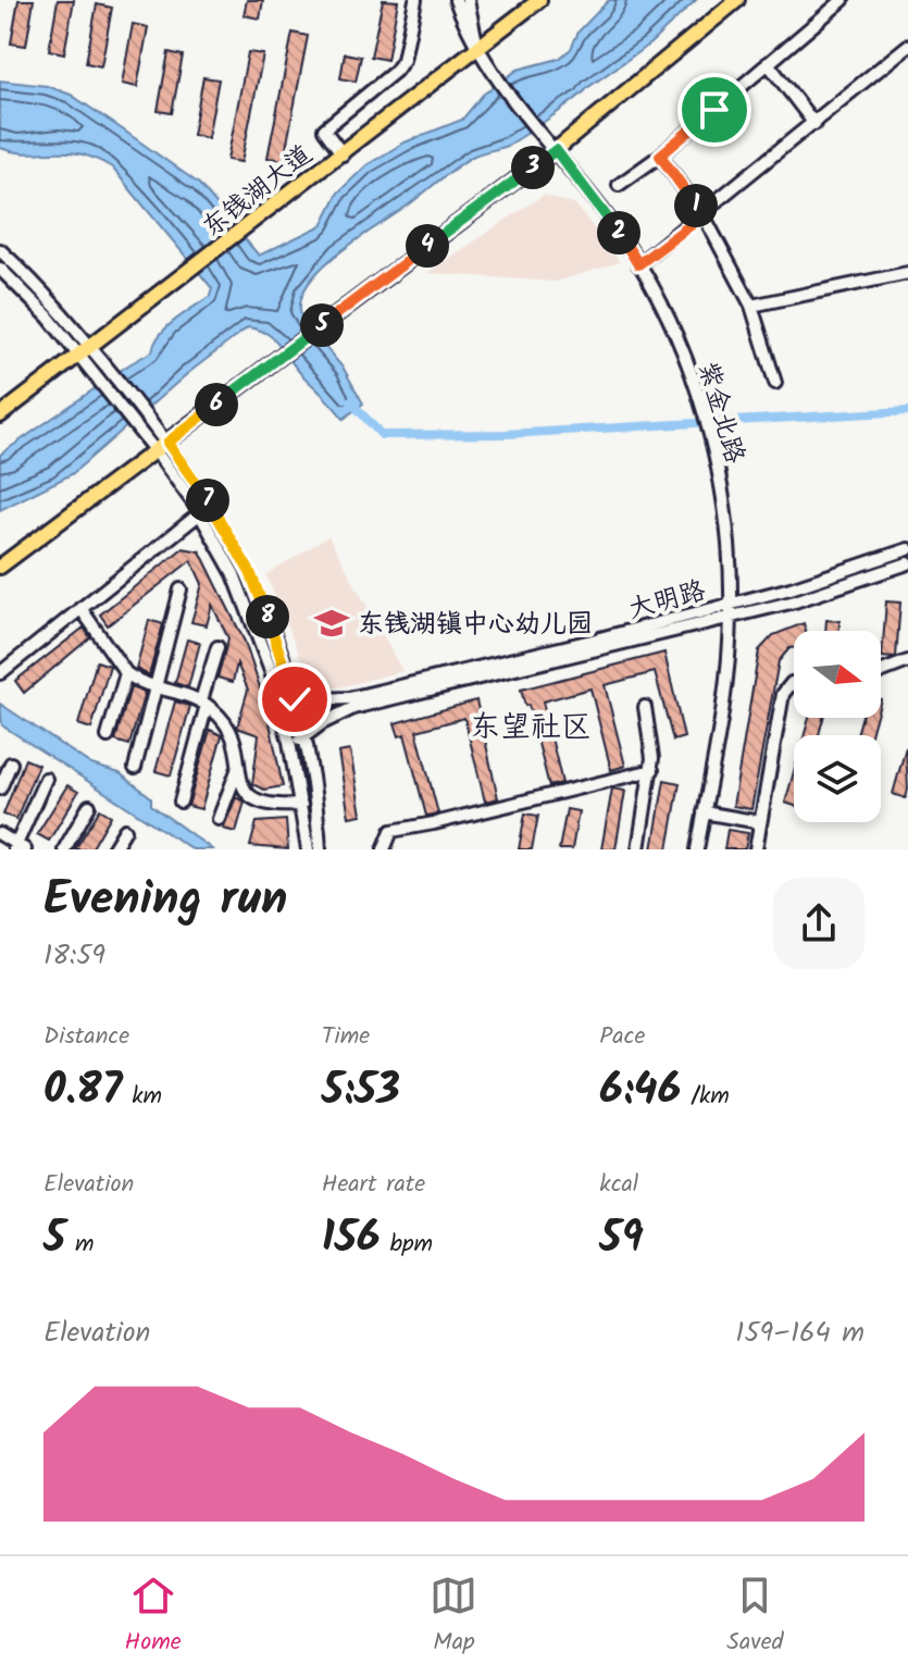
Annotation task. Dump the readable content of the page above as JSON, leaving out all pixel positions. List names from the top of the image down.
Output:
{
  "streets": {
    "main road": ["东钱湖大道"],
    "street": ["紫金北路", "大明路"]
  },
  "crossings": [
    ["东钱湖大道", "紫金北路"],
    ["紫金北路", "大明路"]
  ],
  "districts": ["东望社区"],
  "places": {
    "school or university": ["东钱湖镇中心幼儿园"]
  },
  "north": "right",
  "page": {
    "pins": [
      "3",
      "1",
      "2",
      "4",
      "5",
      "6",
      "7",
      "8"
    ],
    "heading": ["Evening run", "18:59"],
    "stats": [
      ["Distance", "0.87 km"],
      ["Time", "5:53"],
      ["Pace", "6:46 /km"],
      ["Elevation", "5 m"],
      ["Heart rate", "156 bpm"],
      ["kcal", "59"]
    ],
    "chart": ["Elevation", "159–164 m"],
    "tabs": ["Home", "Map", "Saved"]
  }
}
